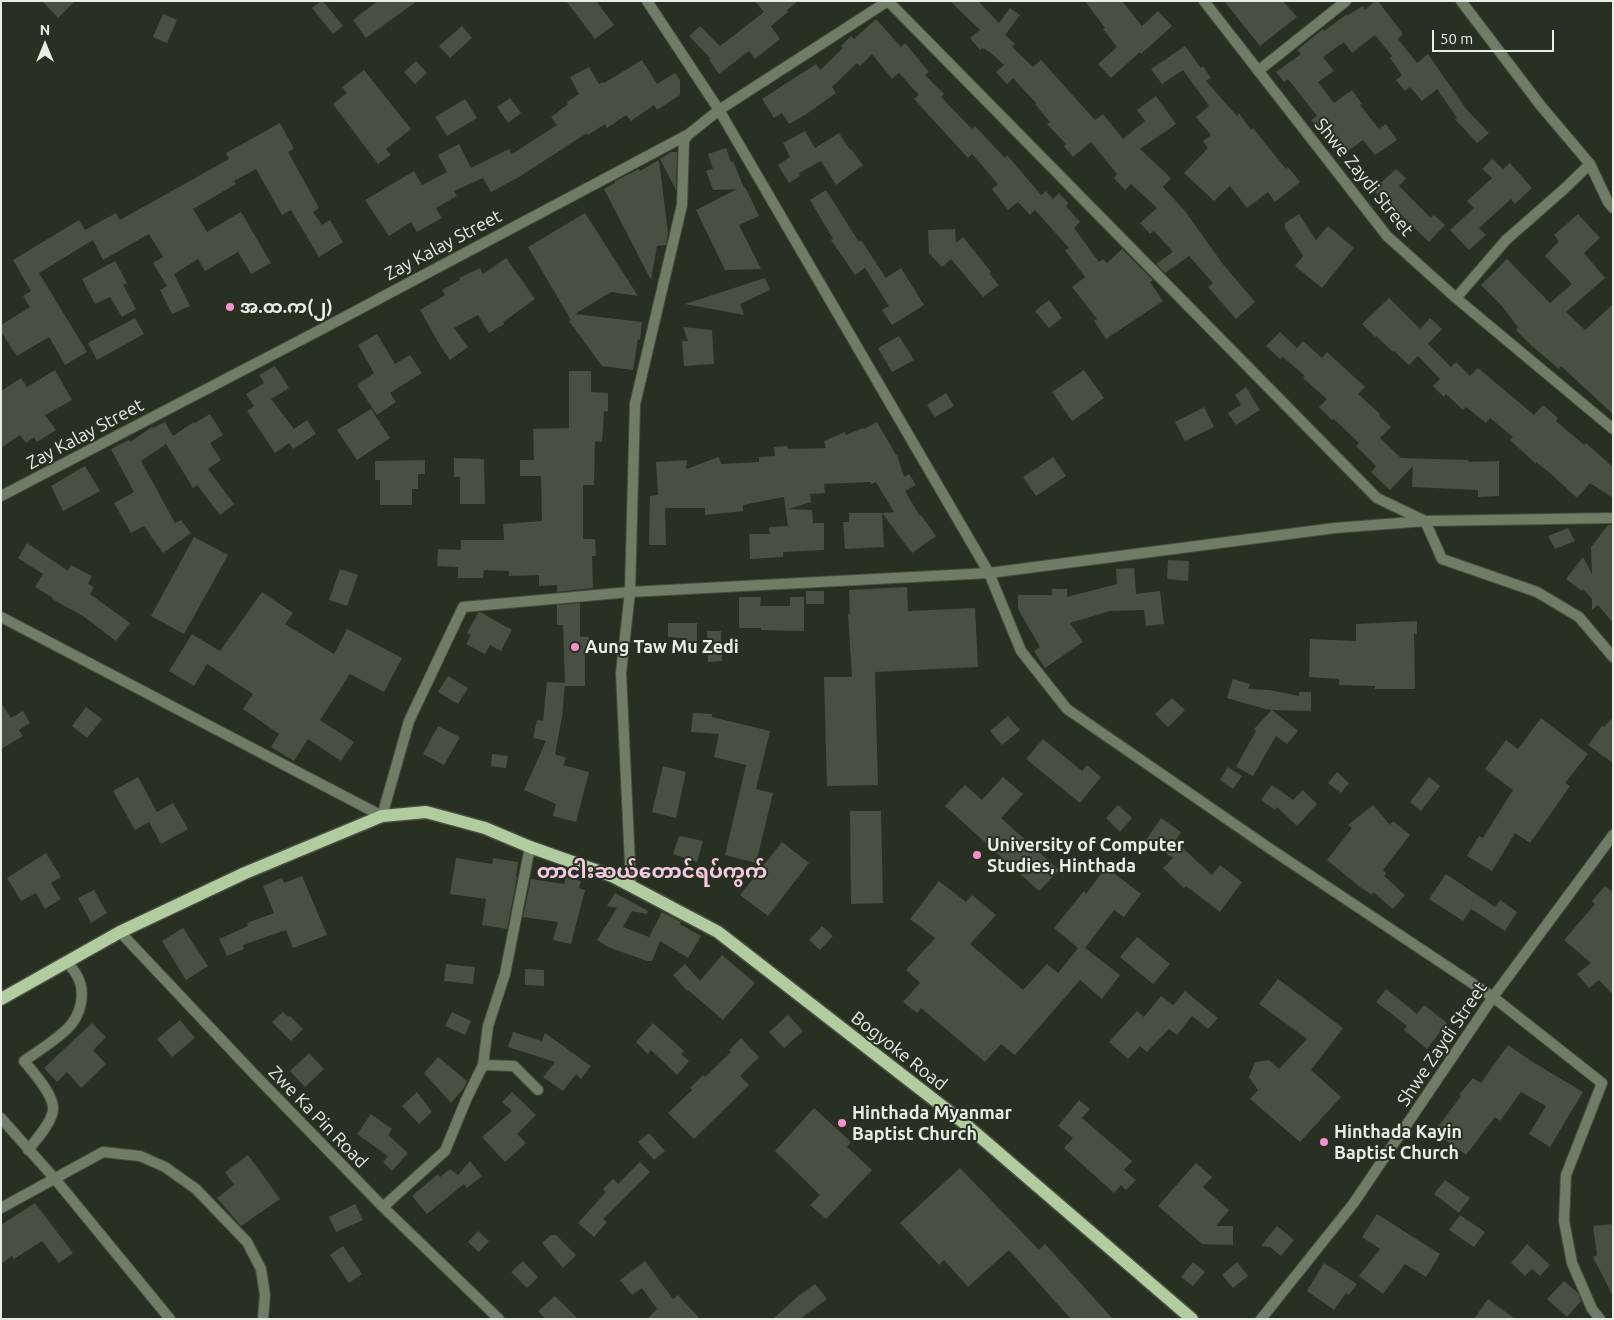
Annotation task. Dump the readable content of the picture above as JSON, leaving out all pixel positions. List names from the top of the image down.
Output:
{
  "streets": {
    "main road": ["Bogyoke Road"],
    "street": ["Shwe Zaydi Street", "Zay Kalay Street", "Zwe Ka Pin Road"]
  },
  "crossings": [
    ["Bogyoke Road", "Zwe Ka Pin Road"]
  ],
  "districts": ["တာငါးဆယ်တောင်ရပ်ကွက်"],
  "places": [
    "အ.ထ.က(၂)",
    "Aung Taw Mu Zedi",
    "University of Computer Studies, Hinthada",
    "Hinthada Myanmar Baptist Church",
    "Hinthada Kayin Baptist Church"
  ],
  "scale_bar": "50 m",
  "north": "top"
}
